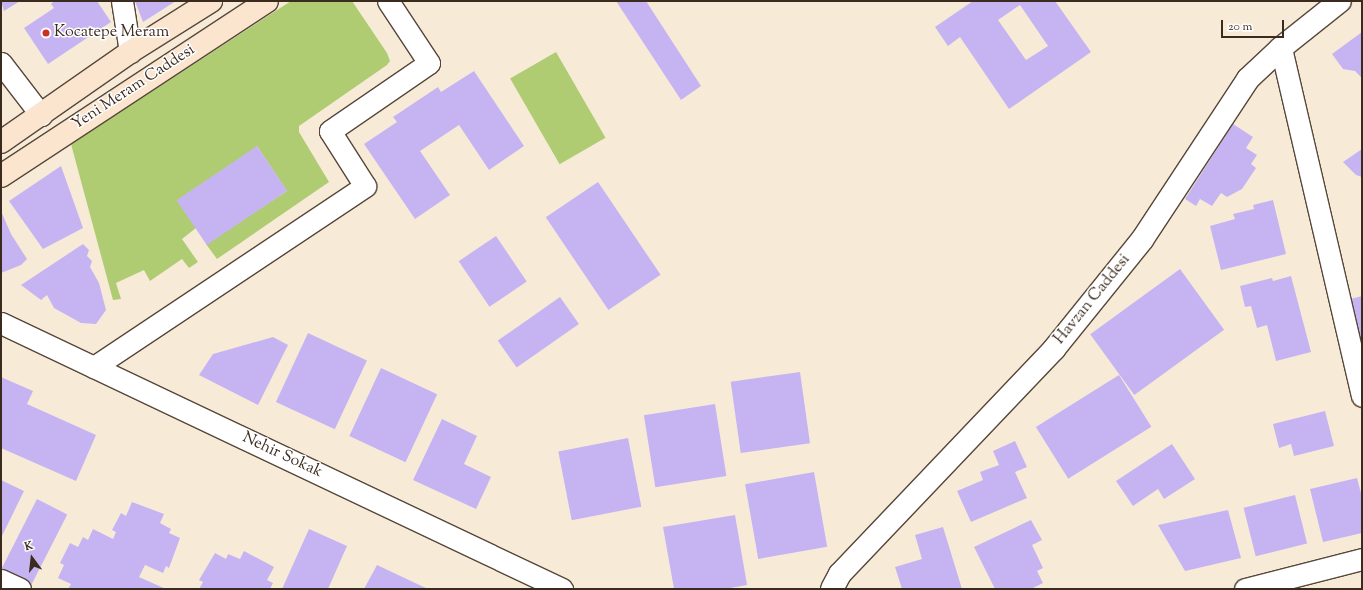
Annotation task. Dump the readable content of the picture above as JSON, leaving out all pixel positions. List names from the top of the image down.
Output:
{
  "streets": {
    "main road": ["Yeni Meram Caddesi"],
    "street": ["Havzan Caddesi", "Nehir Sokak"]
  },
  "places": ["Kocatepe Meram"],
  "scale_bar": "20 m",
  "north": "top"
}
